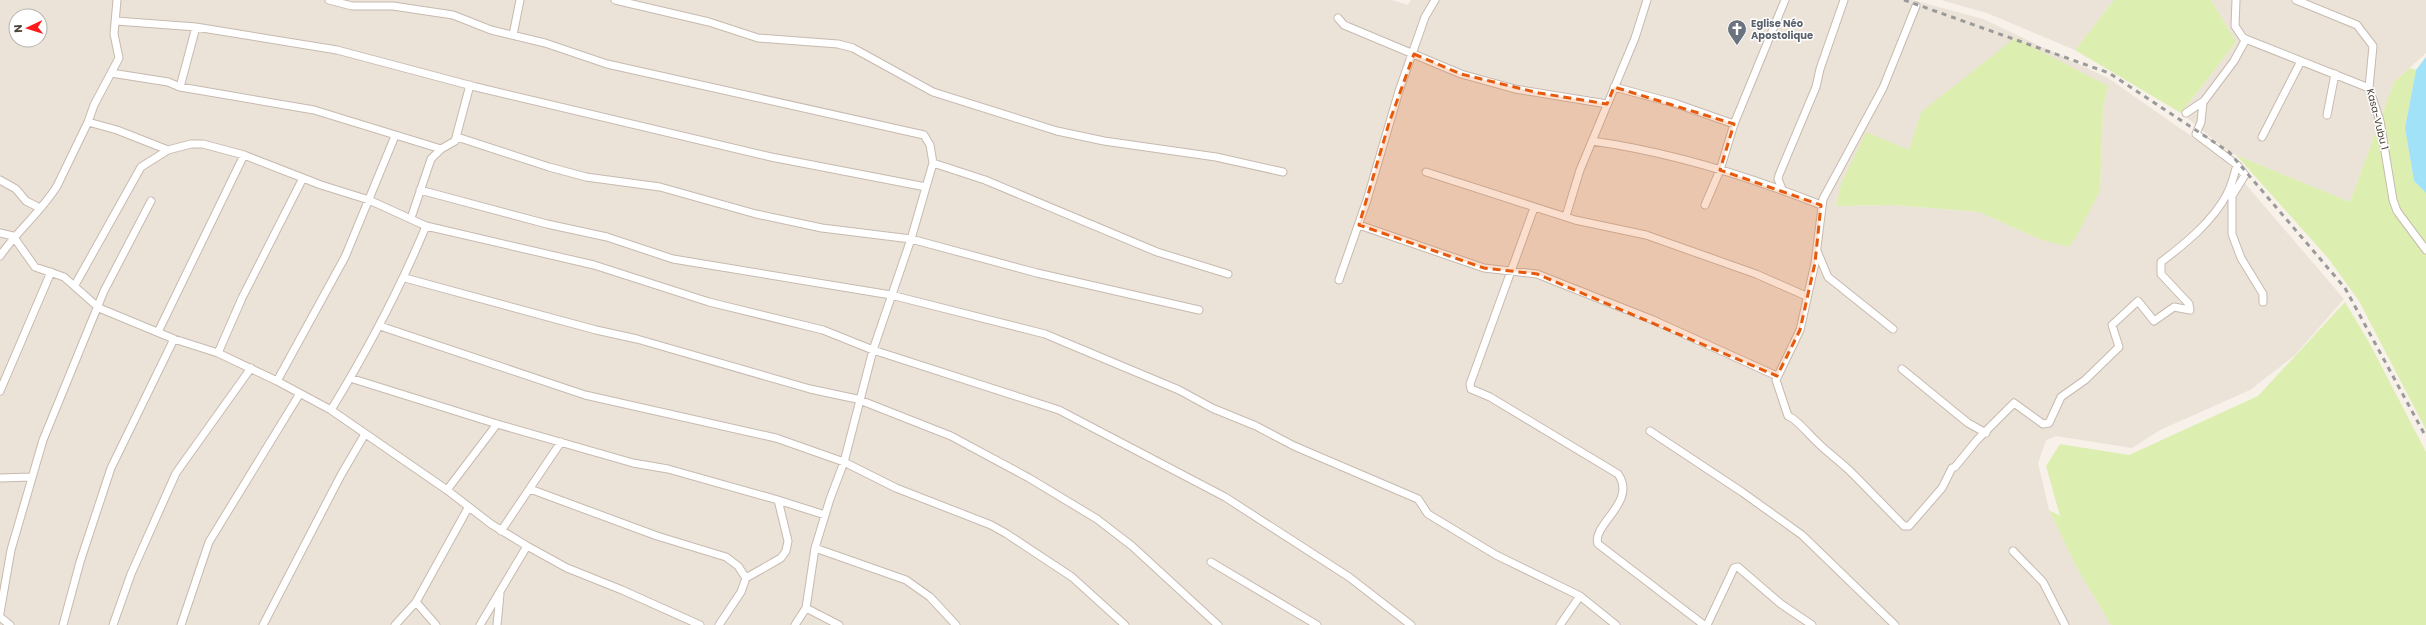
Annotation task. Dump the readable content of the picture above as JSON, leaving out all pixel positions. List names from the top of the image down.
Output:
{
  "streets": {
    "street": ["Kasa-Vubu 1"]
  },
  "places": {
    "church": ["Eglise Néo Apostolique"]
  },
  "north": "left"
}
